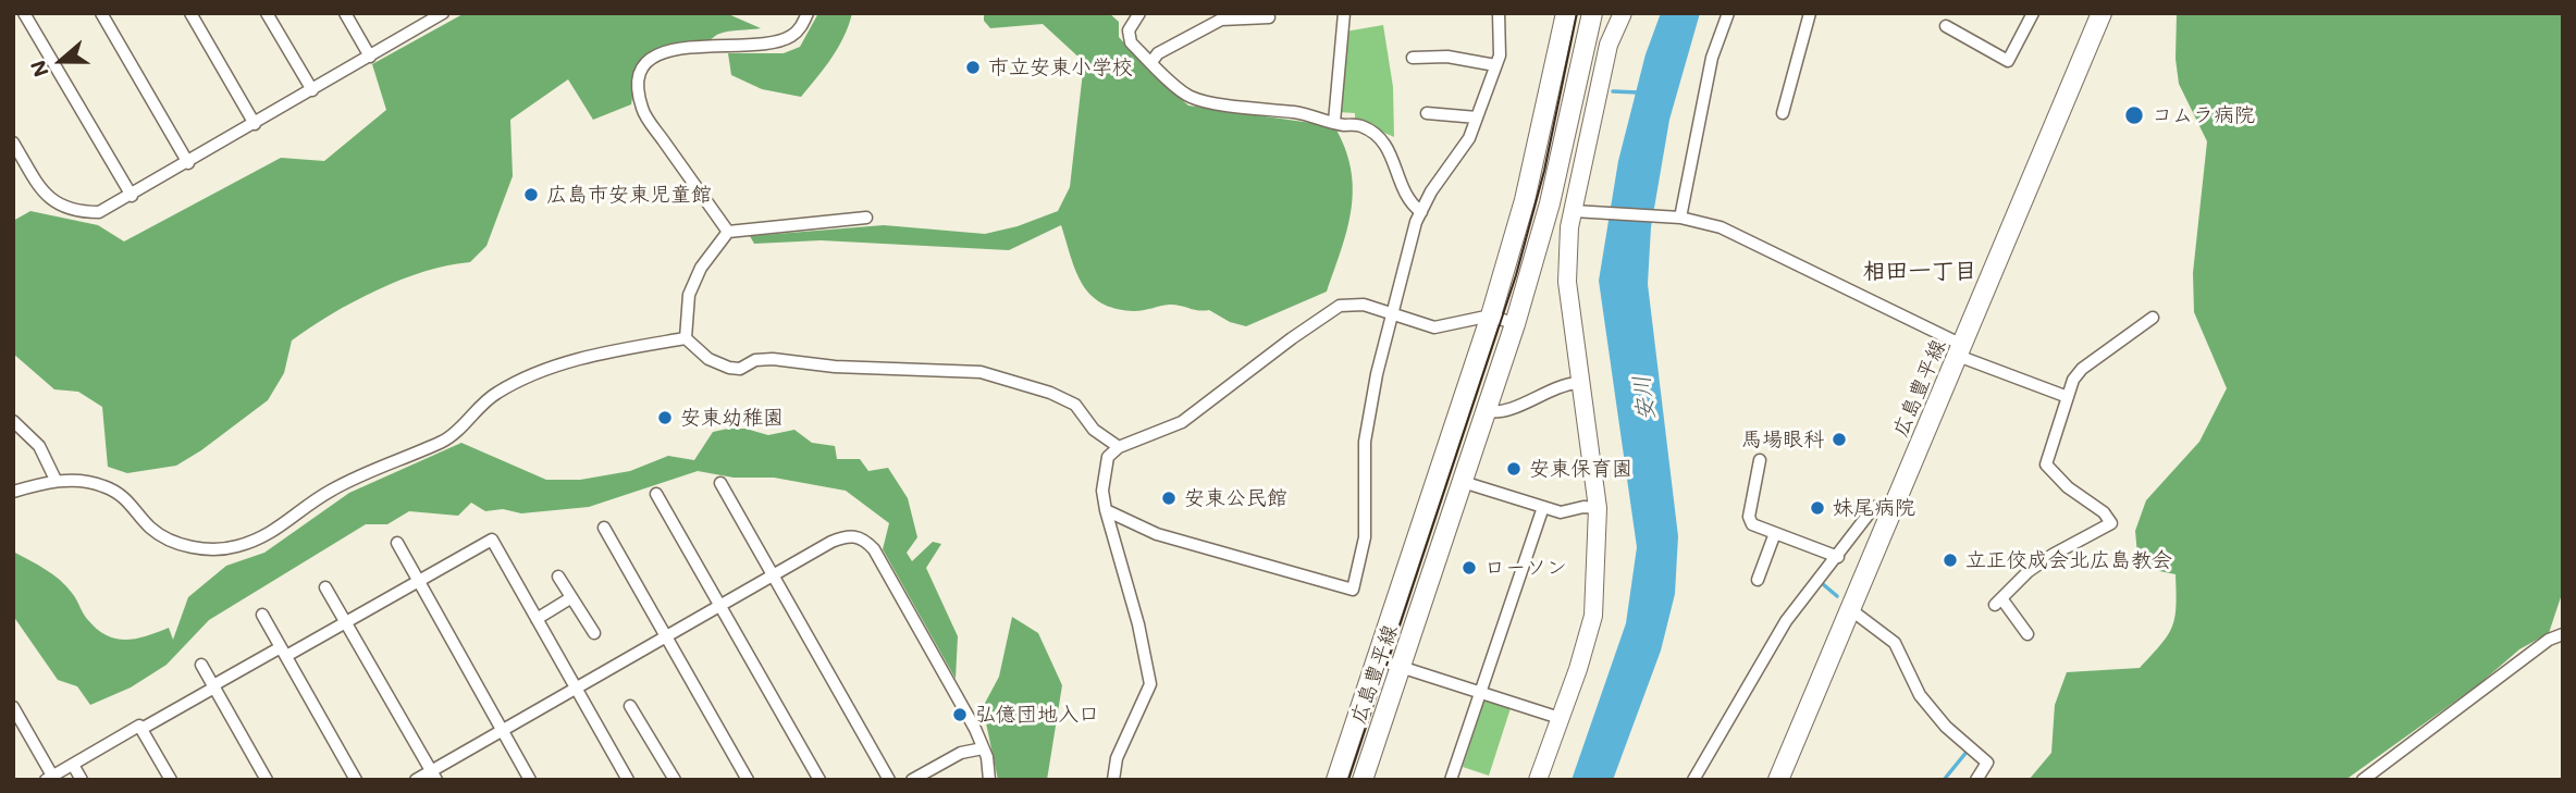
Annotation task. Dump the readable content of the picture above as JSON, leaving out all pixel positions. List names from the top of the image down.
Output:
{
  "streets": {
    "main road": ["広島豊平線"]
  },
  "districts": ["相田一丁目"],
  "water": ["安川"],
  "places": [
    "市立安東小学校",
    "コムラ病院",
    "広島市安東児童館",
    "安東幼稚園",
    "馬場眼科",
    "安東保育園",
    "安東公民館",
    "妹尾病院",
    "立正佼成会北広島教会",
    "ローソン",
    "弘億団地入口"
  ],
  "north": "left"
}
